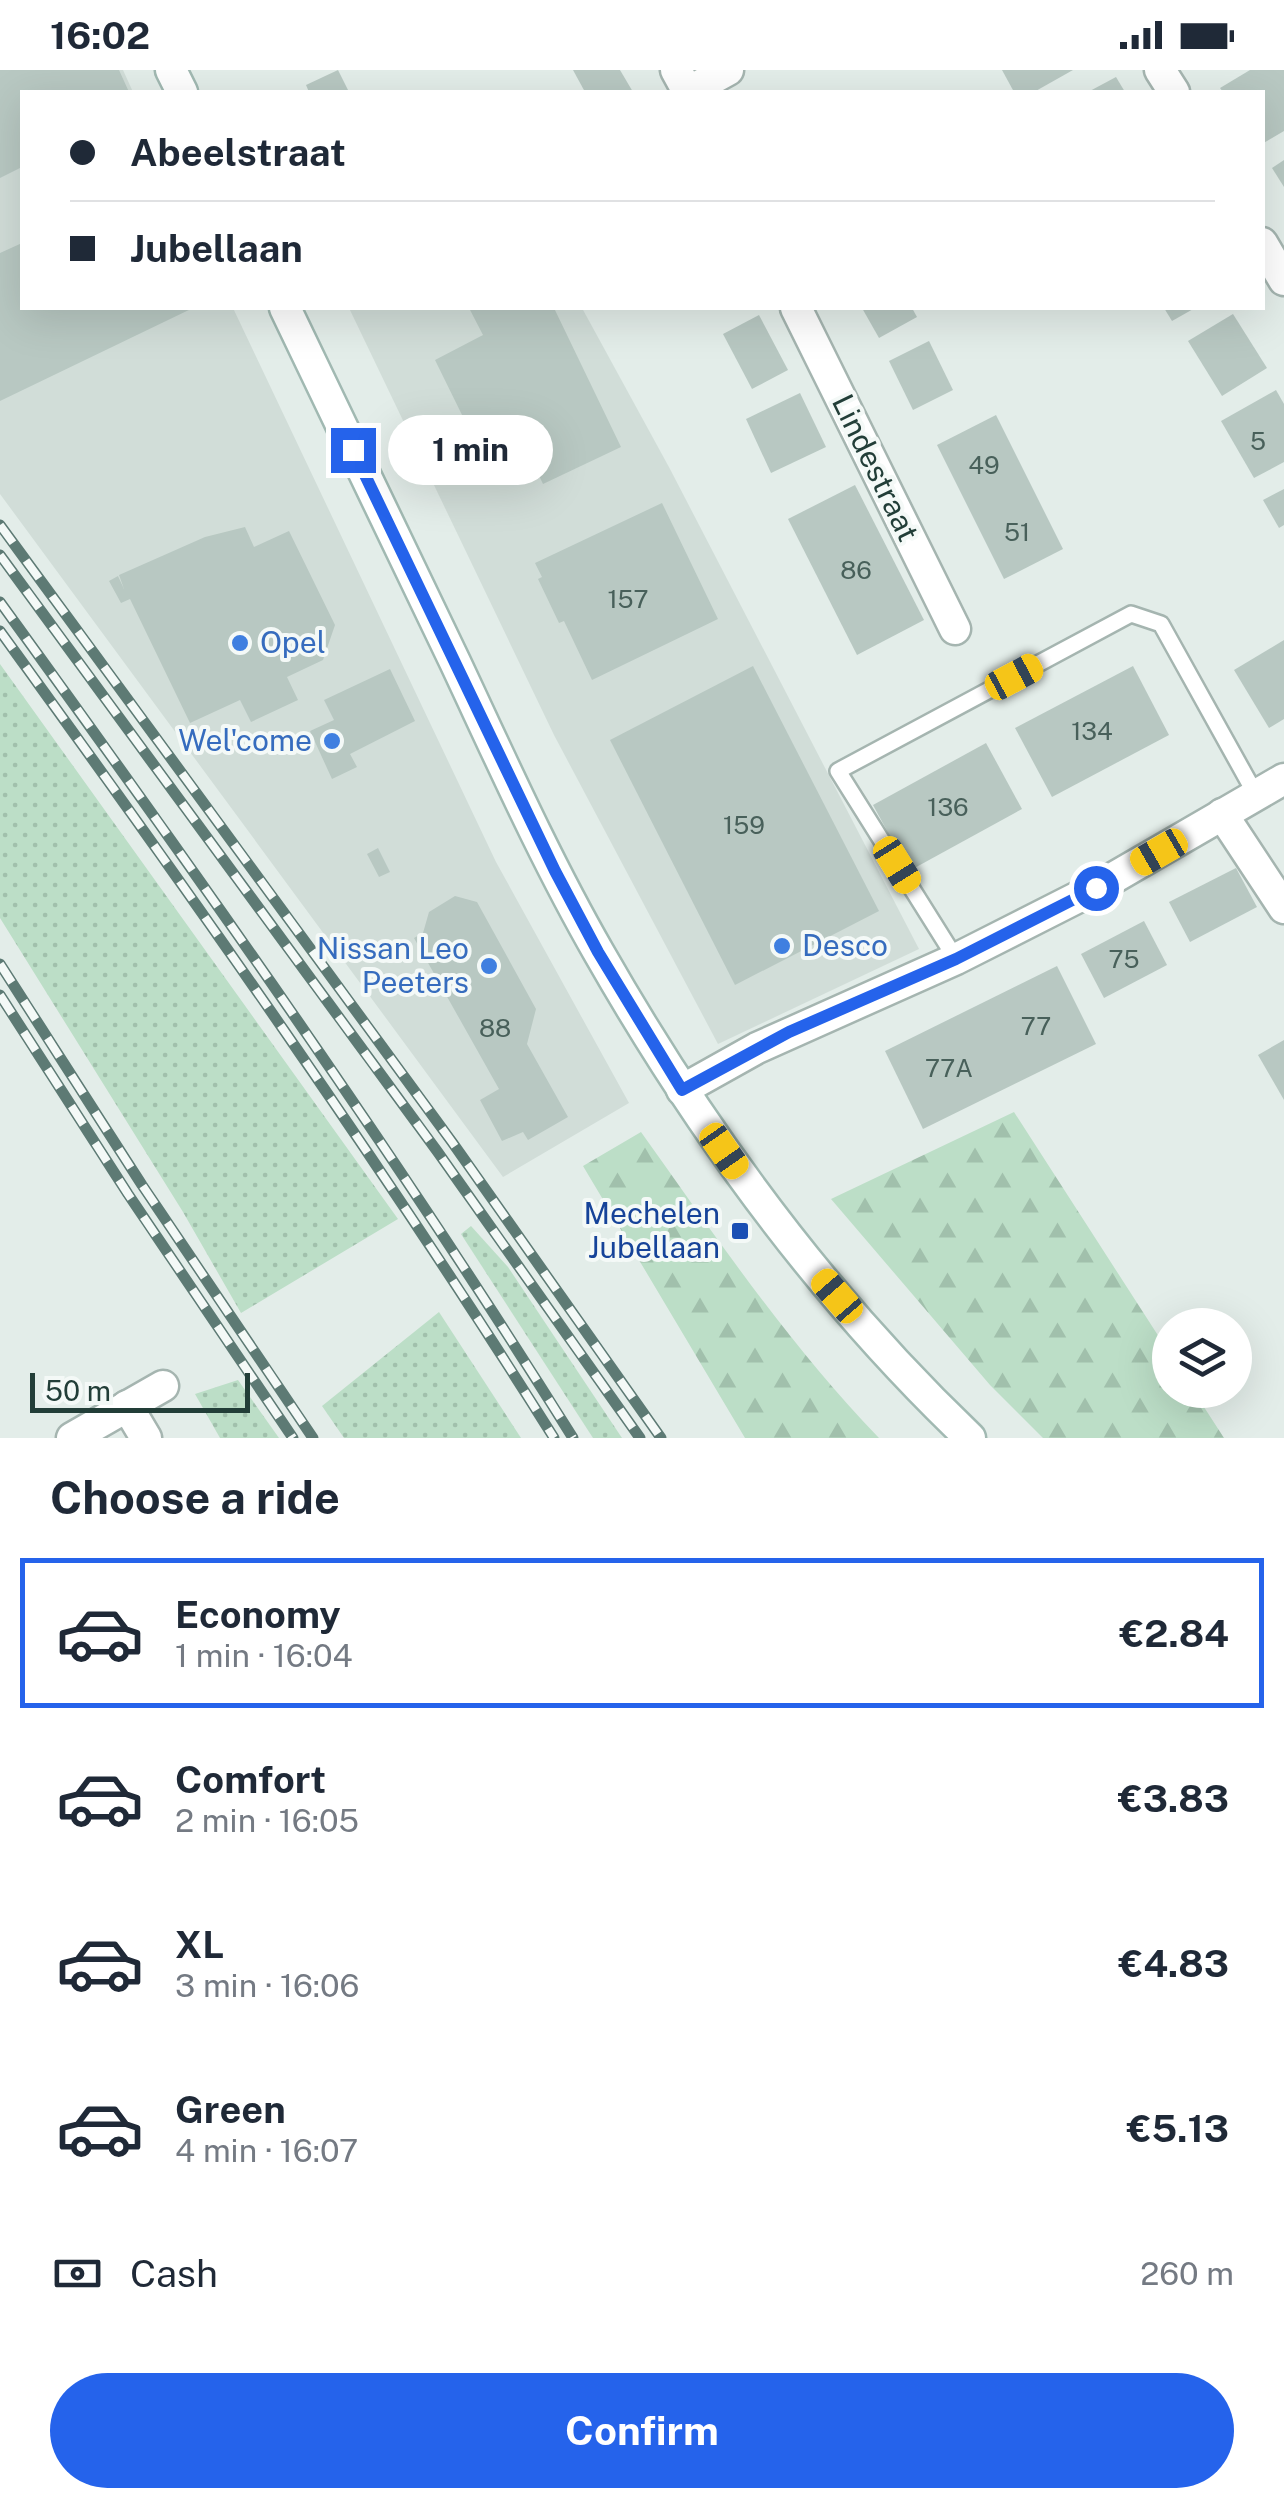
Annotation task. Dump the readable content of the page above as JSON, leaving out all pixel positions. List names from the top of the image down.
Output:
{
  "streets": {
    "street": ["Lindestraat"]
  },
  "places": {
    "other": [
      "Opel",
      "Wel'come",
      "Desco",
      "Nissan Leo Peeters"
    ],
    "transit": ["Mechelen Jubellaan"]
  },
  "house_numbers": [
    "5",
    "49",
    "51",
    "86",
    "157",
    "134",
    "136",
    "159",
    "75",
    "77",
    "88",
    "77A"
  ],
  "scale_bar": "50 m",
  "page": {
    "status": "16:02",
    "banner": ["Abeelstraat", "Jubellaan"],
    "bubble": "1 min",
    "scale": "50 m",
    "heading": "Choose a ride",
    "list": [
      {
        "name": "Economy",
        "note": "1 min · 16:04",
        "value": "€2.84"
      },
      {
        "name": "Comfort",
        "note": "2 min · 16:05",
        "value": "€3.83"
      },
      {
        "name": "XL",
        "note": "3 min · 16:06",
        "value": "€4.83"
      },
      {
        "name": "Green",
        "note": "4 min · 16:07",
        "value": "€5.13"
      }
    ],
    "pay": ["Cash", "260 m"],
    "buttons": "Confirm"
  }
}
